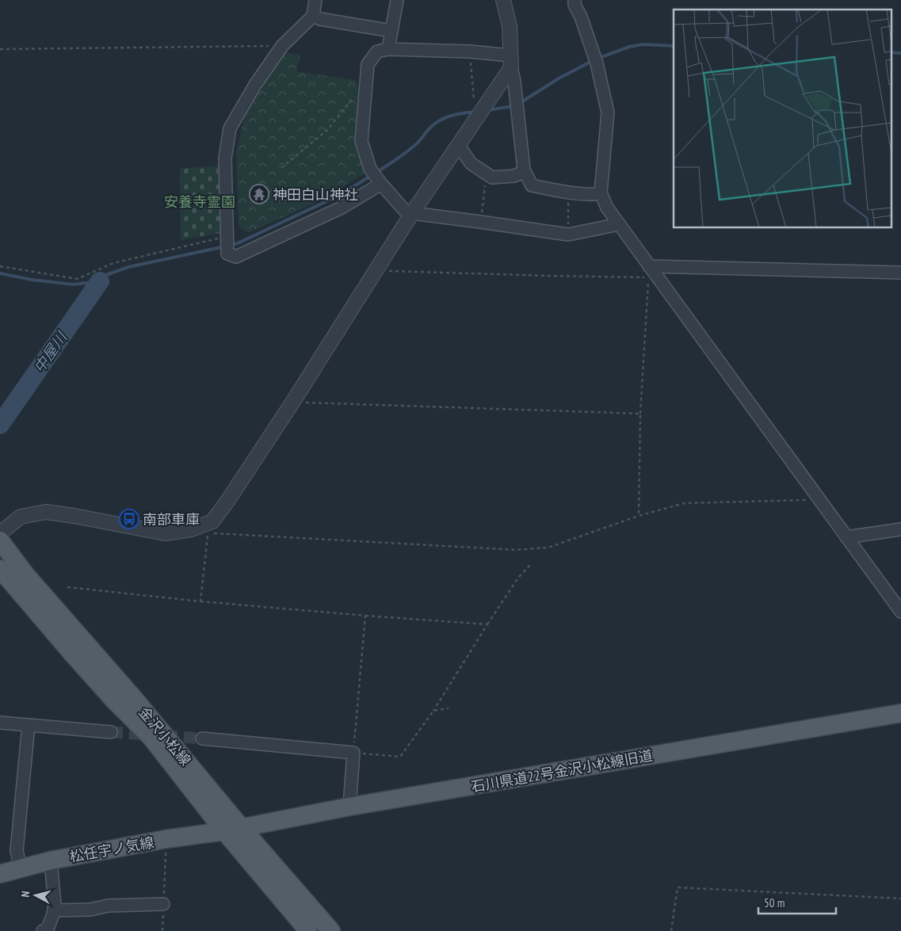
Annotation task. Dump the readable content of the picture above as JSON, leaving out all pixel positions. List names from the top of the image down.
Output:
{
  "streets": {
    "main road": ["金沢小松線", "石川県道22号金沢小松線旧道", "松任宇ノ気線"]
  },
  "crossings": [
    ["金沢小松線", "石川県道22号金沢小松線旧道"],
    ["金沢小松線", "松任宇ノ気線"],
    ["石川県道22号金沢小松線旧道", "松任宇ノ気線"]
  ],
  "water": ["中屋川"],
  "parks": ["安養寺霊園"],
  "places": {
    "temple": ["神田白山神社"],
    "bus stop": ["南部車庫"]
  },
  "scale_bar": "50 m",
  "north": "left"
}
